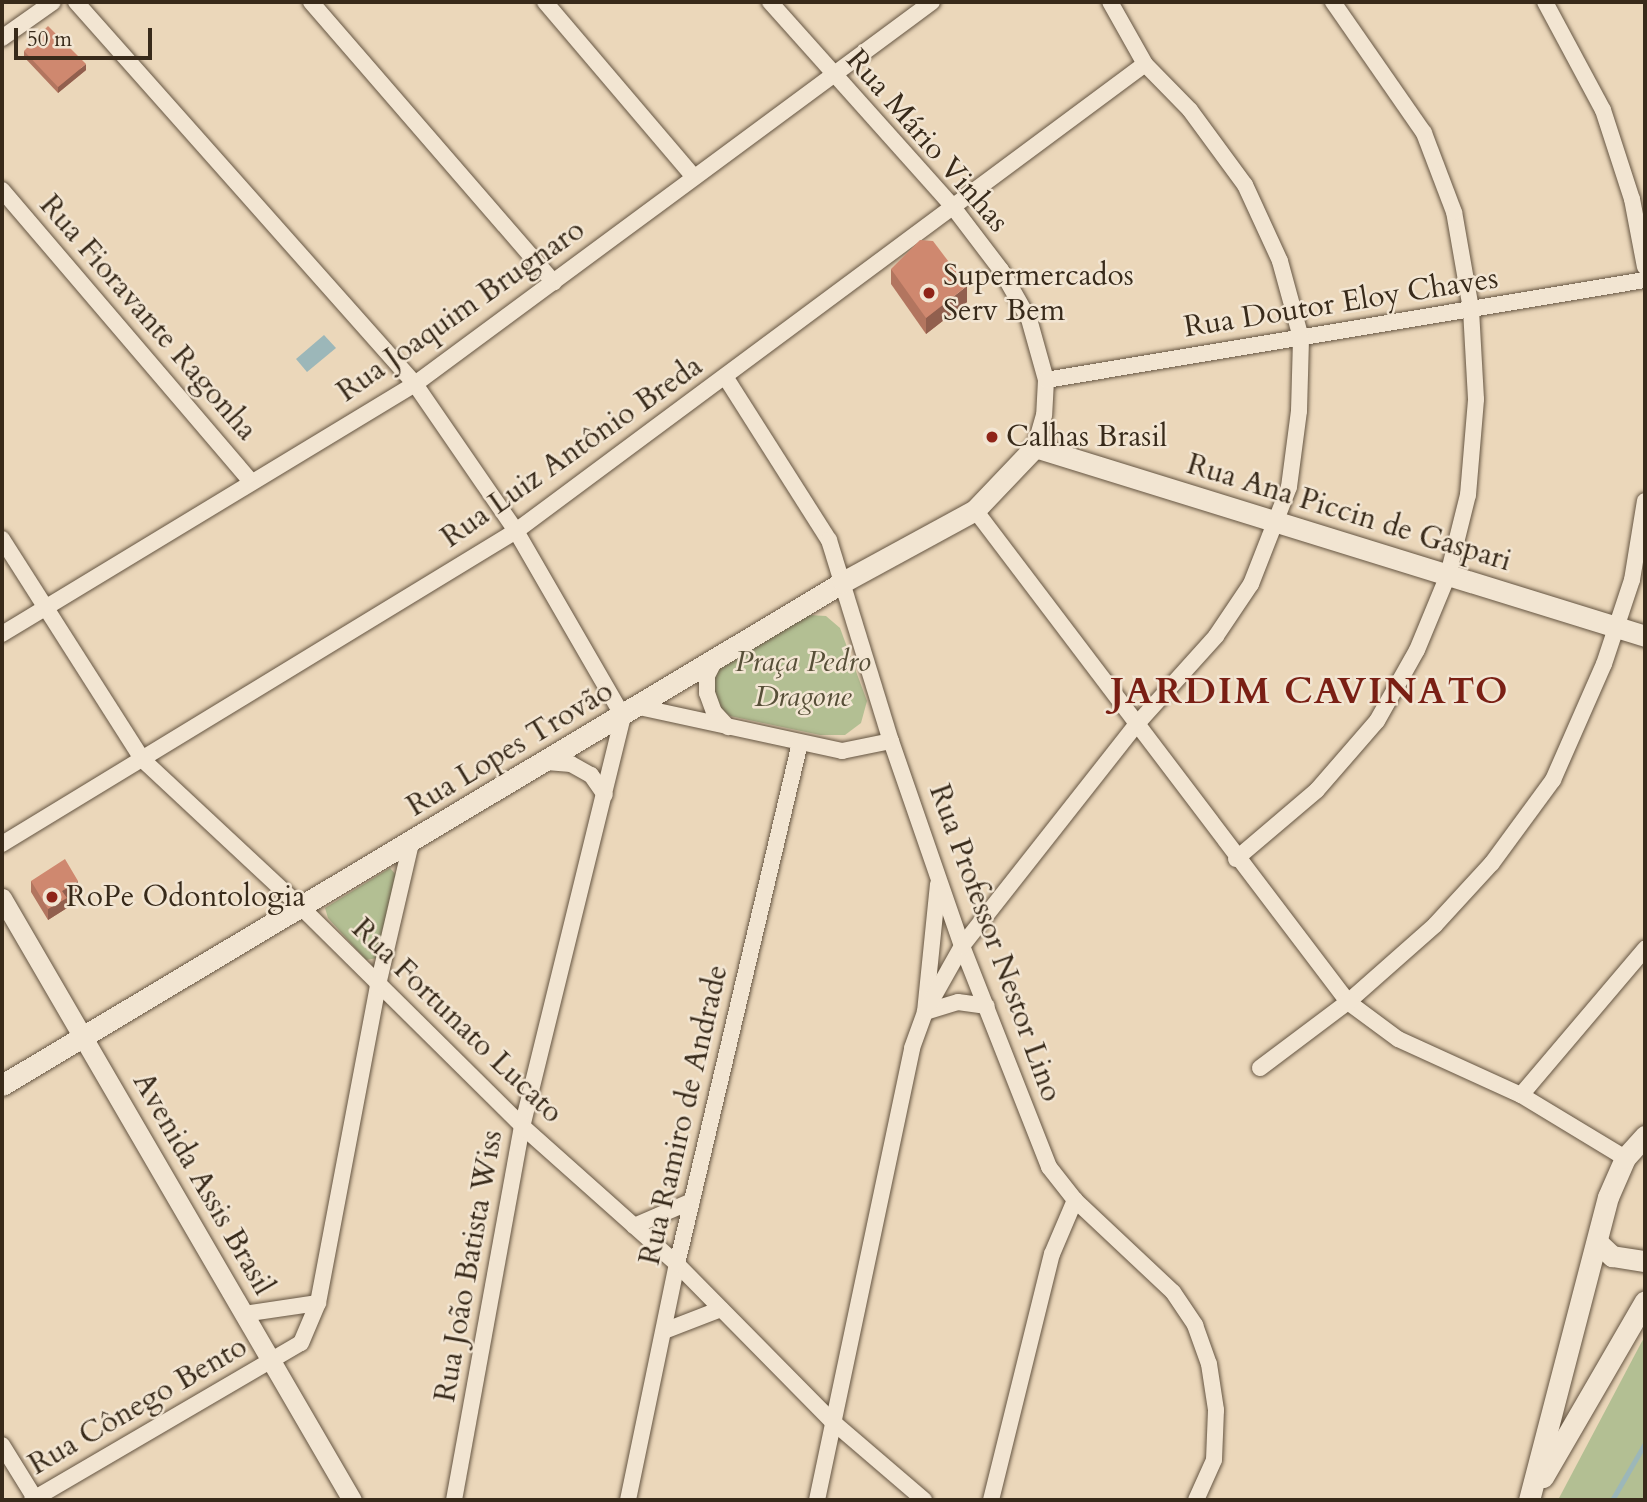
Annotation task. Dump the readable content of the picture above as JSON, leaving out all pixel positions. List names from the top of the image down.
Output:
{
  "streets": {
    "main road": ["Rua Ana Piccin de Gaspari", "Rua Lopes Trovão"],
    "street": [
      "Rua Mário Vinhas",
      "Rua Doutor Eloy Chaves",
      "Rua Joaquim Brugnaro",
      "Rua Fioravante Ragonha",
      "Rua Luiz Antônio Breda",
      "Rua Professor Nestor Lino",
      "Rua Fortunato Lucato",
      "Rua Ramiro de Andrade",
      "Avenida Assis Brasil",
      "Rua João Batista Wiss",
      "Rua Cônego Bento"
    ]
  },
  "crossings": [
    ["Rua Mário Vinhas", "Rua Doutor Eloy Chaves"],
    ["Rua Mário Vinhas", "Rua Joaquim Brugnaro"],
    ["Rua Mário Vinhas", "Rua Luiz Antônio Breda"],
    ["Rua Mário Vinhas", "Rua Ana Piccin de Gaspari"],
    ["Rua Mário Vinhas", "Rua Lopes Trovão"],
    ["Rua Joaquim Brugnaro", "Rua Fioravante Ragonha"],
    ["Rua Joaquim Brugnaro", "Rua Fortunato Lucato"],
    ["Rua Luiz Antônio Breda", "Rua Professor Nestor Lino"],
    ["Rua Luiz Antônio Breda", "Rua Fortunato Lucato"],
    ["Rua Ana Piccin de Gaspari", "Rua Lopes Trovão"],
    ["Rua Lopes Trovão", "Rua Professor Nestor Lino"],
    ["Rua Lopes Trovão", "Rua Fortunato Lucato"],
    ["Rua Lopes Trovão", "Avenida Assis Brasil"],
    ["Rua Lopes Trovão", "Rua João Batista Wiss"],
    ["Rua Lopes Trovão", "Rua Cônego Bento"],
    ["Rua Fortunato Lucato", "Rua Ramiro de Andrade"],
    ["Rua Fortunato Lucato", "Rua João Batista Wiss"],
    ["Rua Fortunato Lucato", "Rua Cônego Bento"],
    ["Avenida Assis Brasil", "Rua Cônego Bento"]
  ],
  "districts": ["JARDIM CAVINATO"],
  "parks": ["Praça Pedro Dragone"],
  "places": ["Supermercados Serv Bem", "Calhas Brasil", "RoPe Odontologia"],
  "scale_bar": "50 m"
}
